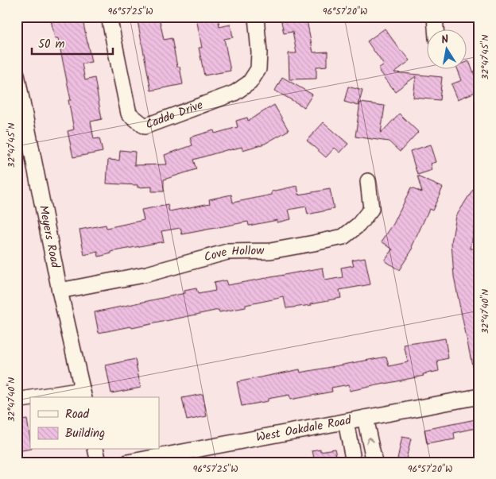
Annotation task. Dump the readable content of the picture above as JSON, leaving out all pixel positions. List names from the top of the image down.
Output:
{
  "streets": {
    "street": [
      "Caddo Drive",
      "Meyers Road",
      "Cove Hollow",
      "West Oakdale Road"
    ]
  },
  "crossings": [
    ["Meyers Road", "Cove Hollow"]
  ],
  "legend": ["Road", "Building"],
  "scale_bar": "50 m",
  "north": "top",
  "coordinates": [
    "96°57'25\"W",
    "96°57'20\"W",
    "32°47'45\"N",
    "32°47'40\"N"
  ]
}
